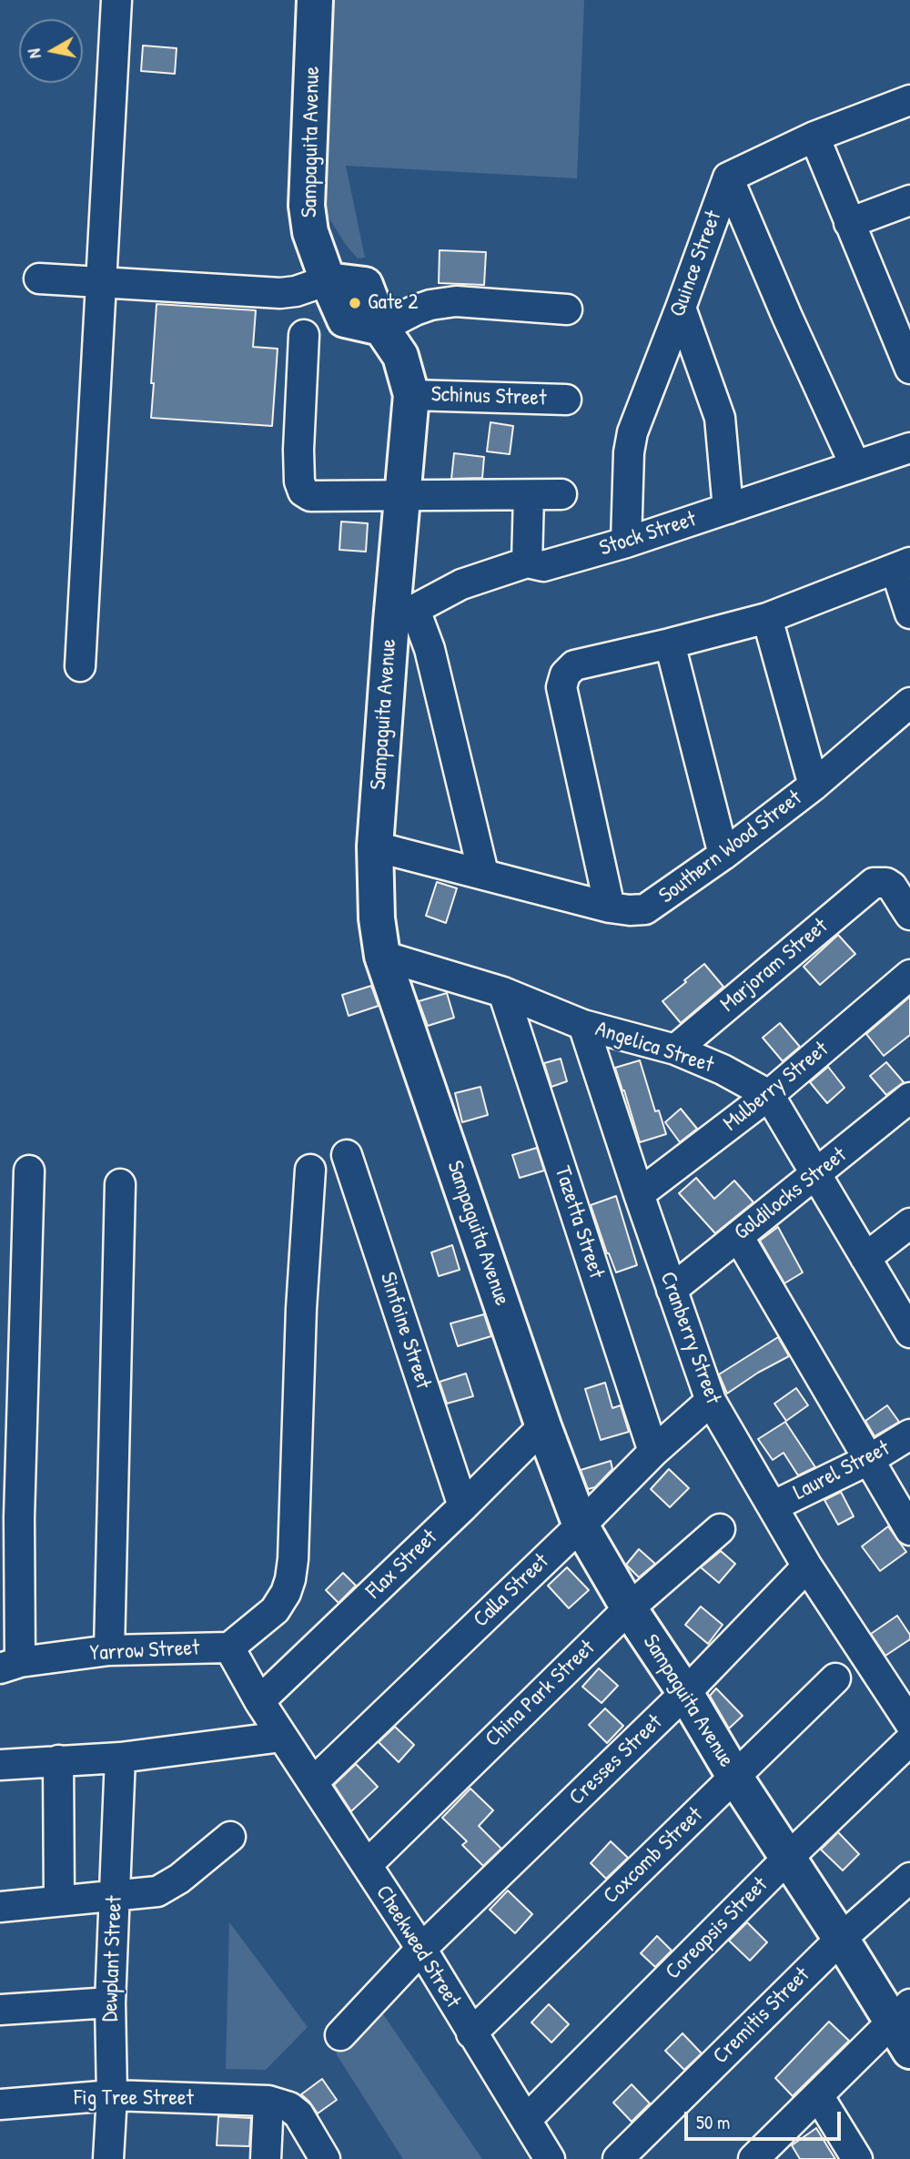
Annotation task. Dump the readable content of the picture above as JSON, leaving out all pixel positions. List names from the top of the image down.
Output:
{
  "streets": {
    "main road": ["Sampaguita Avenue"],
    "street": [
      "Quince Street",
      "Schinus Street",
      "Stock Street",
      "Southern Wood Street",
      "Marjoram Street",
      "Angelica Street",
      "Mulberry Street",
      "Goldilocks Street",
      "Tazetta Street",
      "Sinfoine Street",
      "Cranberry Street",
      "Laurel Street",
      "Flax Street",
      "Calla Street",
      "Yarrow Street",
      "China Park Street",
      "Cresses Street",
      "Coxcomb Street",
      "Coreopsis Street",
      "Cheekweed Street",
      "Dewplant Street",
      "Cremitis Street",
      "Fig Tree Street"
    ]
  },
  "crossings": [
    ["Sampaguita Avenue", "Schinus Street"],
    ["Sampaguita Avenue", "Stock Street"],
    ["Sampaguita Avenue", "Southern Wood Street"],
    ["Sampaguita Avenue", "Angelica Street"],
    ["Sampaguita Avenue", "Flax Street"],
    ["Sampaguita Avenue", "Calla Street"],
    ["Sampaguita Avenue", "China Park Street"],
    ["Sampaguita Avenue", "Cresses Street"],
    ["Sampaguita Avenue", "Coxcomb Street"],
    ["Sampaguita Avenue", "Coreopsis Street"],
    ["Sampaguita Avenue", "Cremitis Street"],
    ["Quince Street", "Stock Street"],
    ["Marjoram Street", "Angelica Street"],
    ["Angelica Street", "Mulberry Street"],
    ["Angelica Street", "Goldilocks Street"],
    ["Angelica Street", "Tazetta Street"],
    ["Angelica Street", "Cranberry Street"],
    ["Mulberry Street", "Cranberry Street"],
    ["Goldilocks Street", "Cranberry Street"],
    ["Tazetta Street", "Calla Street"],
    ["Sinfoine Street", "Flax Street"],
    ["Cranberry Street", "Laurel Street"],
    ["Cranberry Street", "Calla Street"],
    ["Cranberry Street", "Cresses Street"],
    ["Flax Street", "Yarrow Street"],
    ["Flax Street", "Cheekweed Street"],
    ["Calla Street", "Cheekweed Street"],
    ["Yarrow Street", "Cheekweed Street"],
    ["China Park Street", "Cheekweed Street"],
    ["Cresses Street", "Cheekweed Street"],
    ["Coxcomb Street", "Cheekweed Street"],
    ["Coreopsis Street", "Cheekweed Street"],
    ["Dewplant Street", "Fig Tree Street"]
  ],
  "places": ["Gate 2"],
  "scale_bar": "50 m",
  "north": "left"
}
